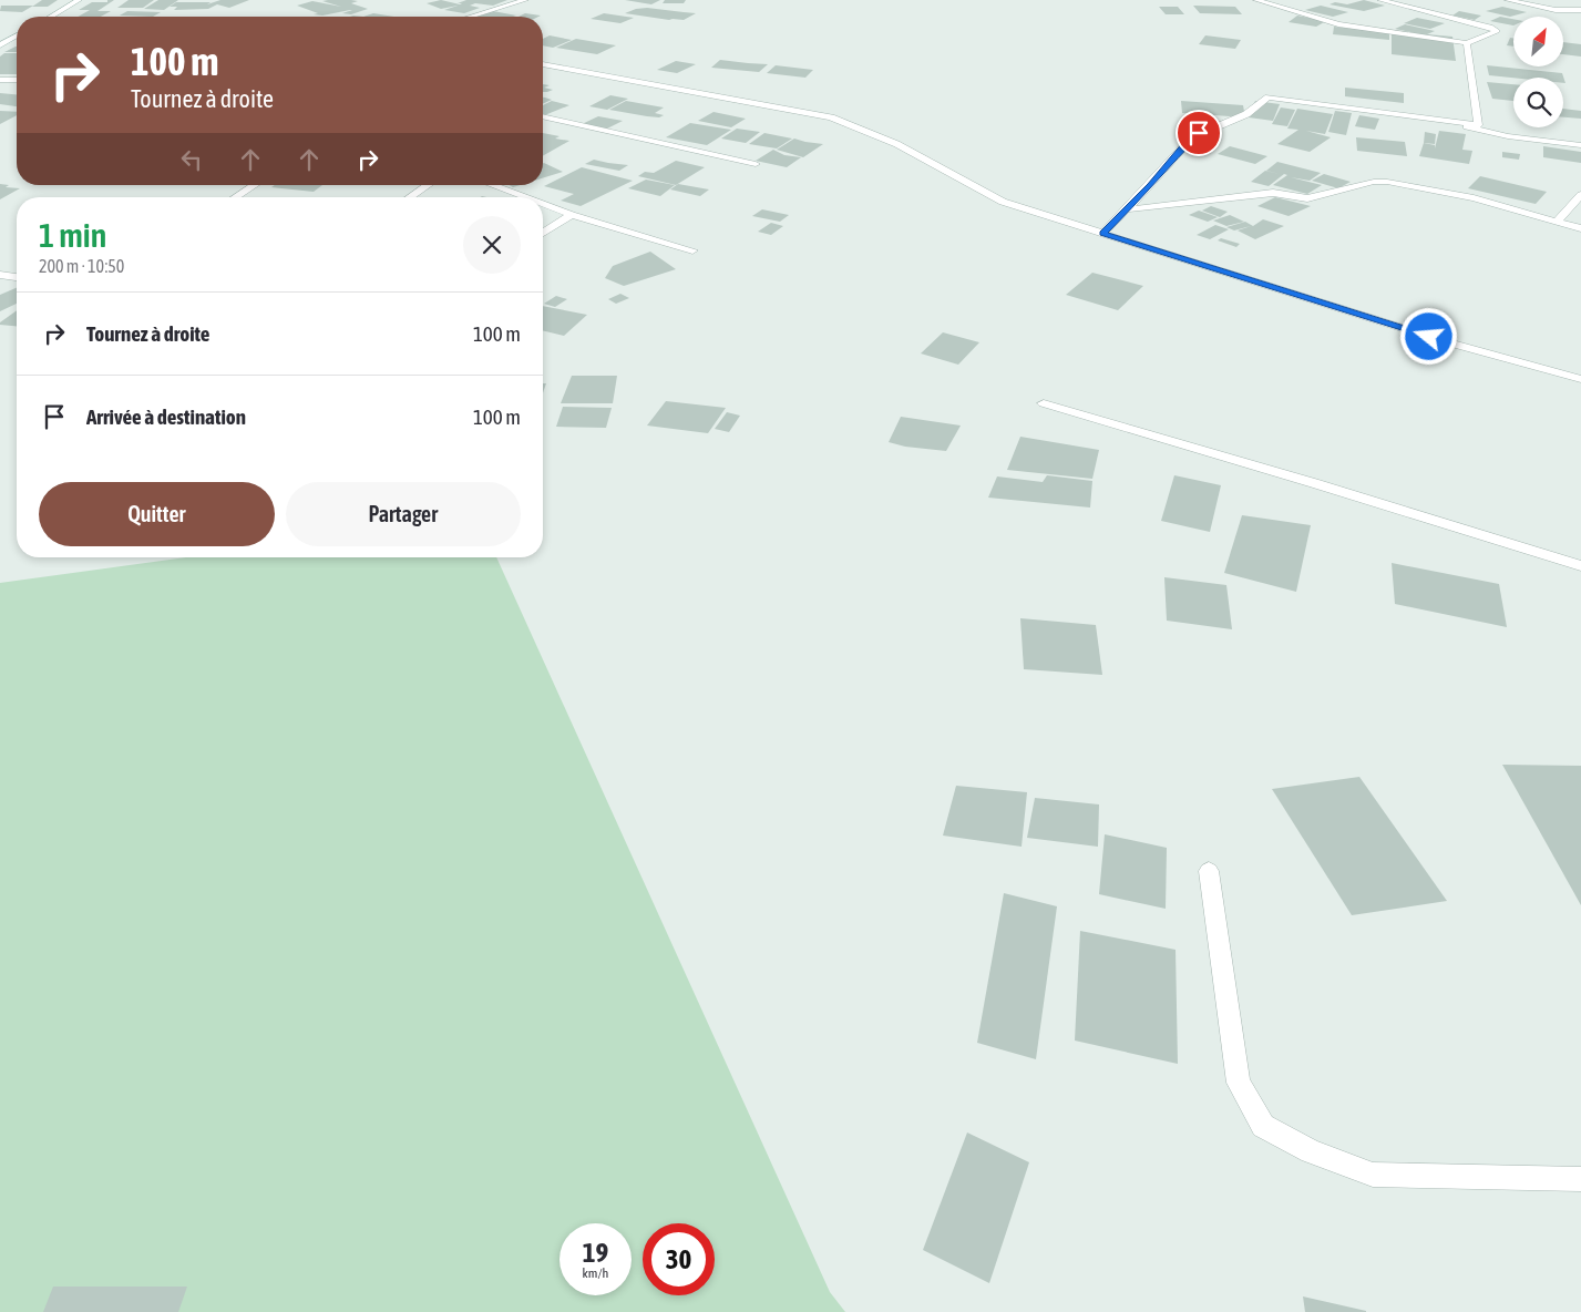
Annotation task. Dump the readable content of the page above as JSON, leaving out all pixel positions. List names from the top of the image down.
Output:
{
  "north": "top right",
  "page": {
    "turn": ["100 m", "Tournez à droite"],
    "heading": ["1 min", "200 m · 10:50"],
    "list": [
      {
        "name": "Tournez à droite",
        "value": "100 m"
      },
      {
        "name": "Arrivée à destination",
        "value": "100 m"
      }
    ],
    "buttons": ["Quitter", "Partager"],
    "speed": "19 km/h",
    "limit": "30"
  }
}
